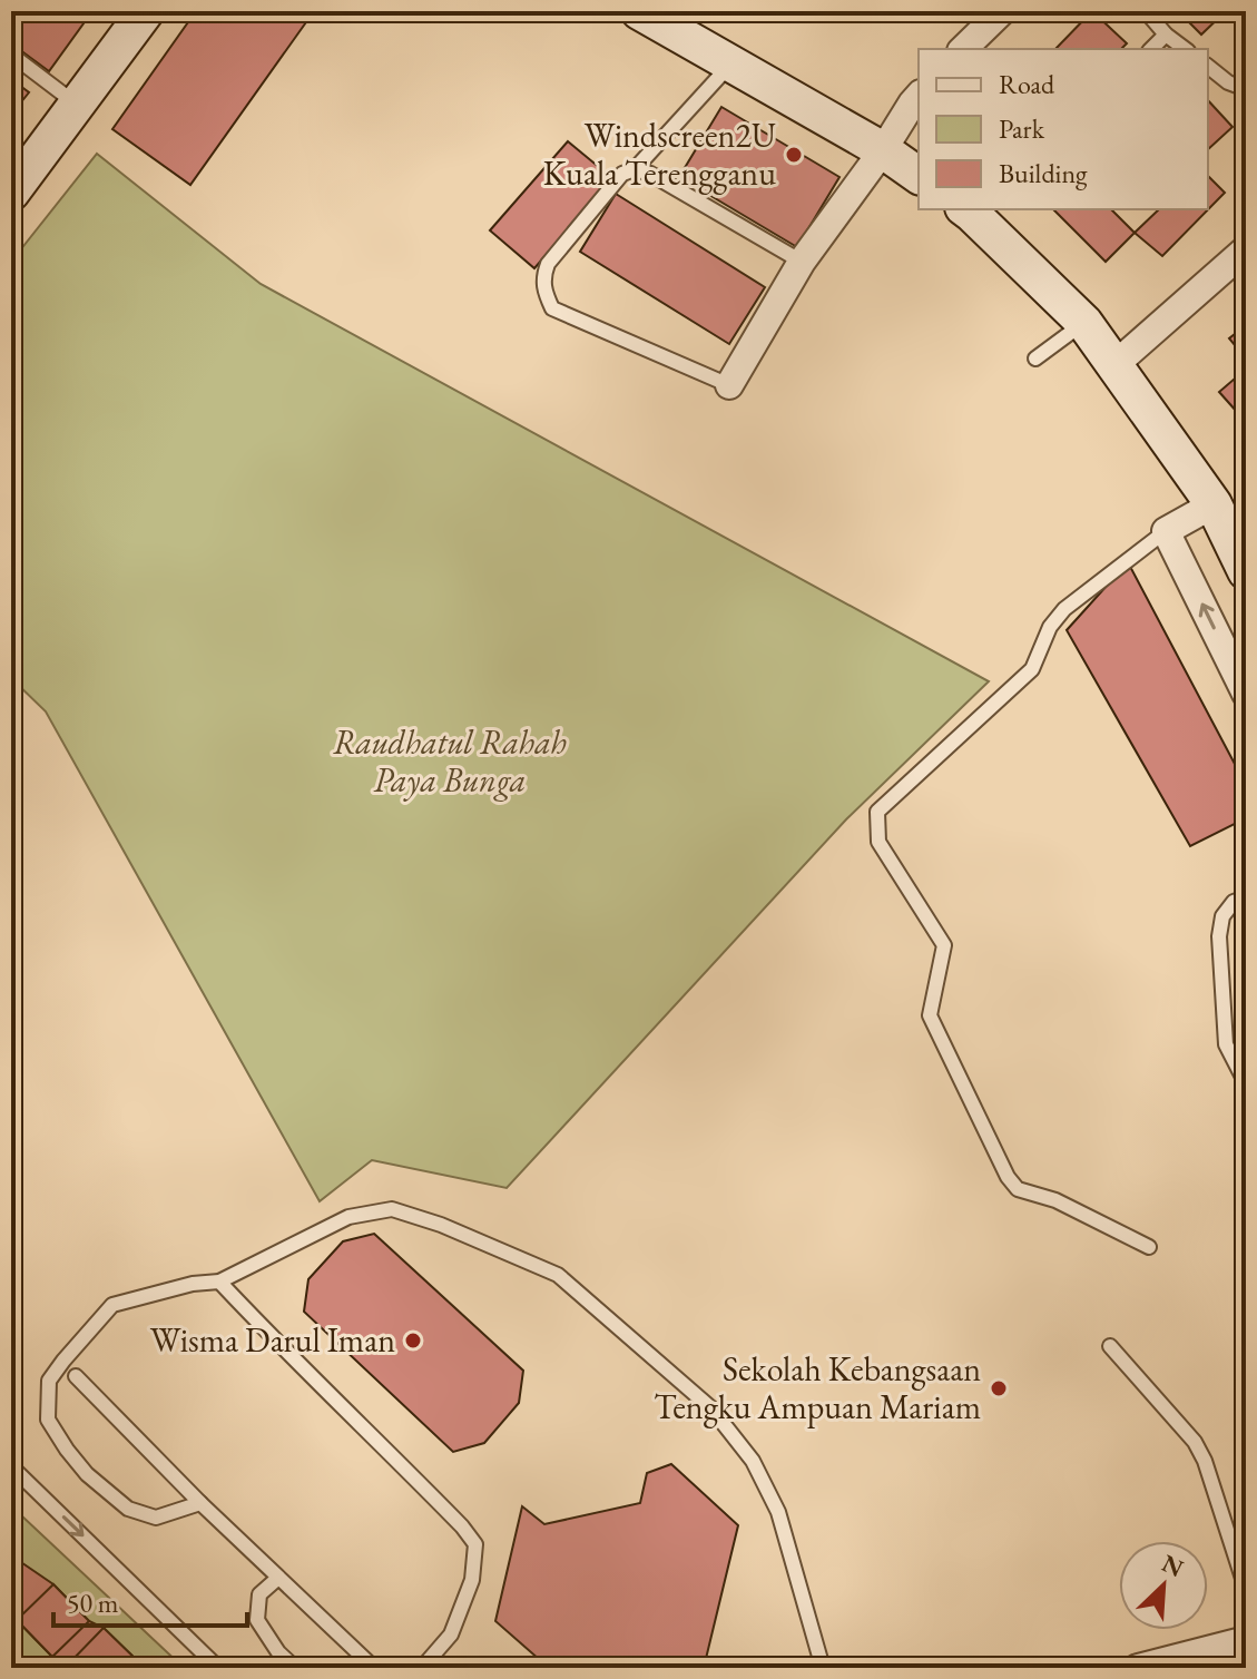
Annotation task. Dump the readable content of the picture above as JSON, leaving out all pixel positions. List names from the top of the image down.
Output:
{
  "parks": ["Raudhatul Rahah Paya Bunga"],
  "places": ["Windscreen2U Kuala Terengganu", "Wisma Darul Iman", "Sekolah Kebangsaan Tengku Ampuan Mariam"],
  "legend": ["Road", "Park", "Building"],
  "scale_bar": "50 m",
  "north": "top right"
}
